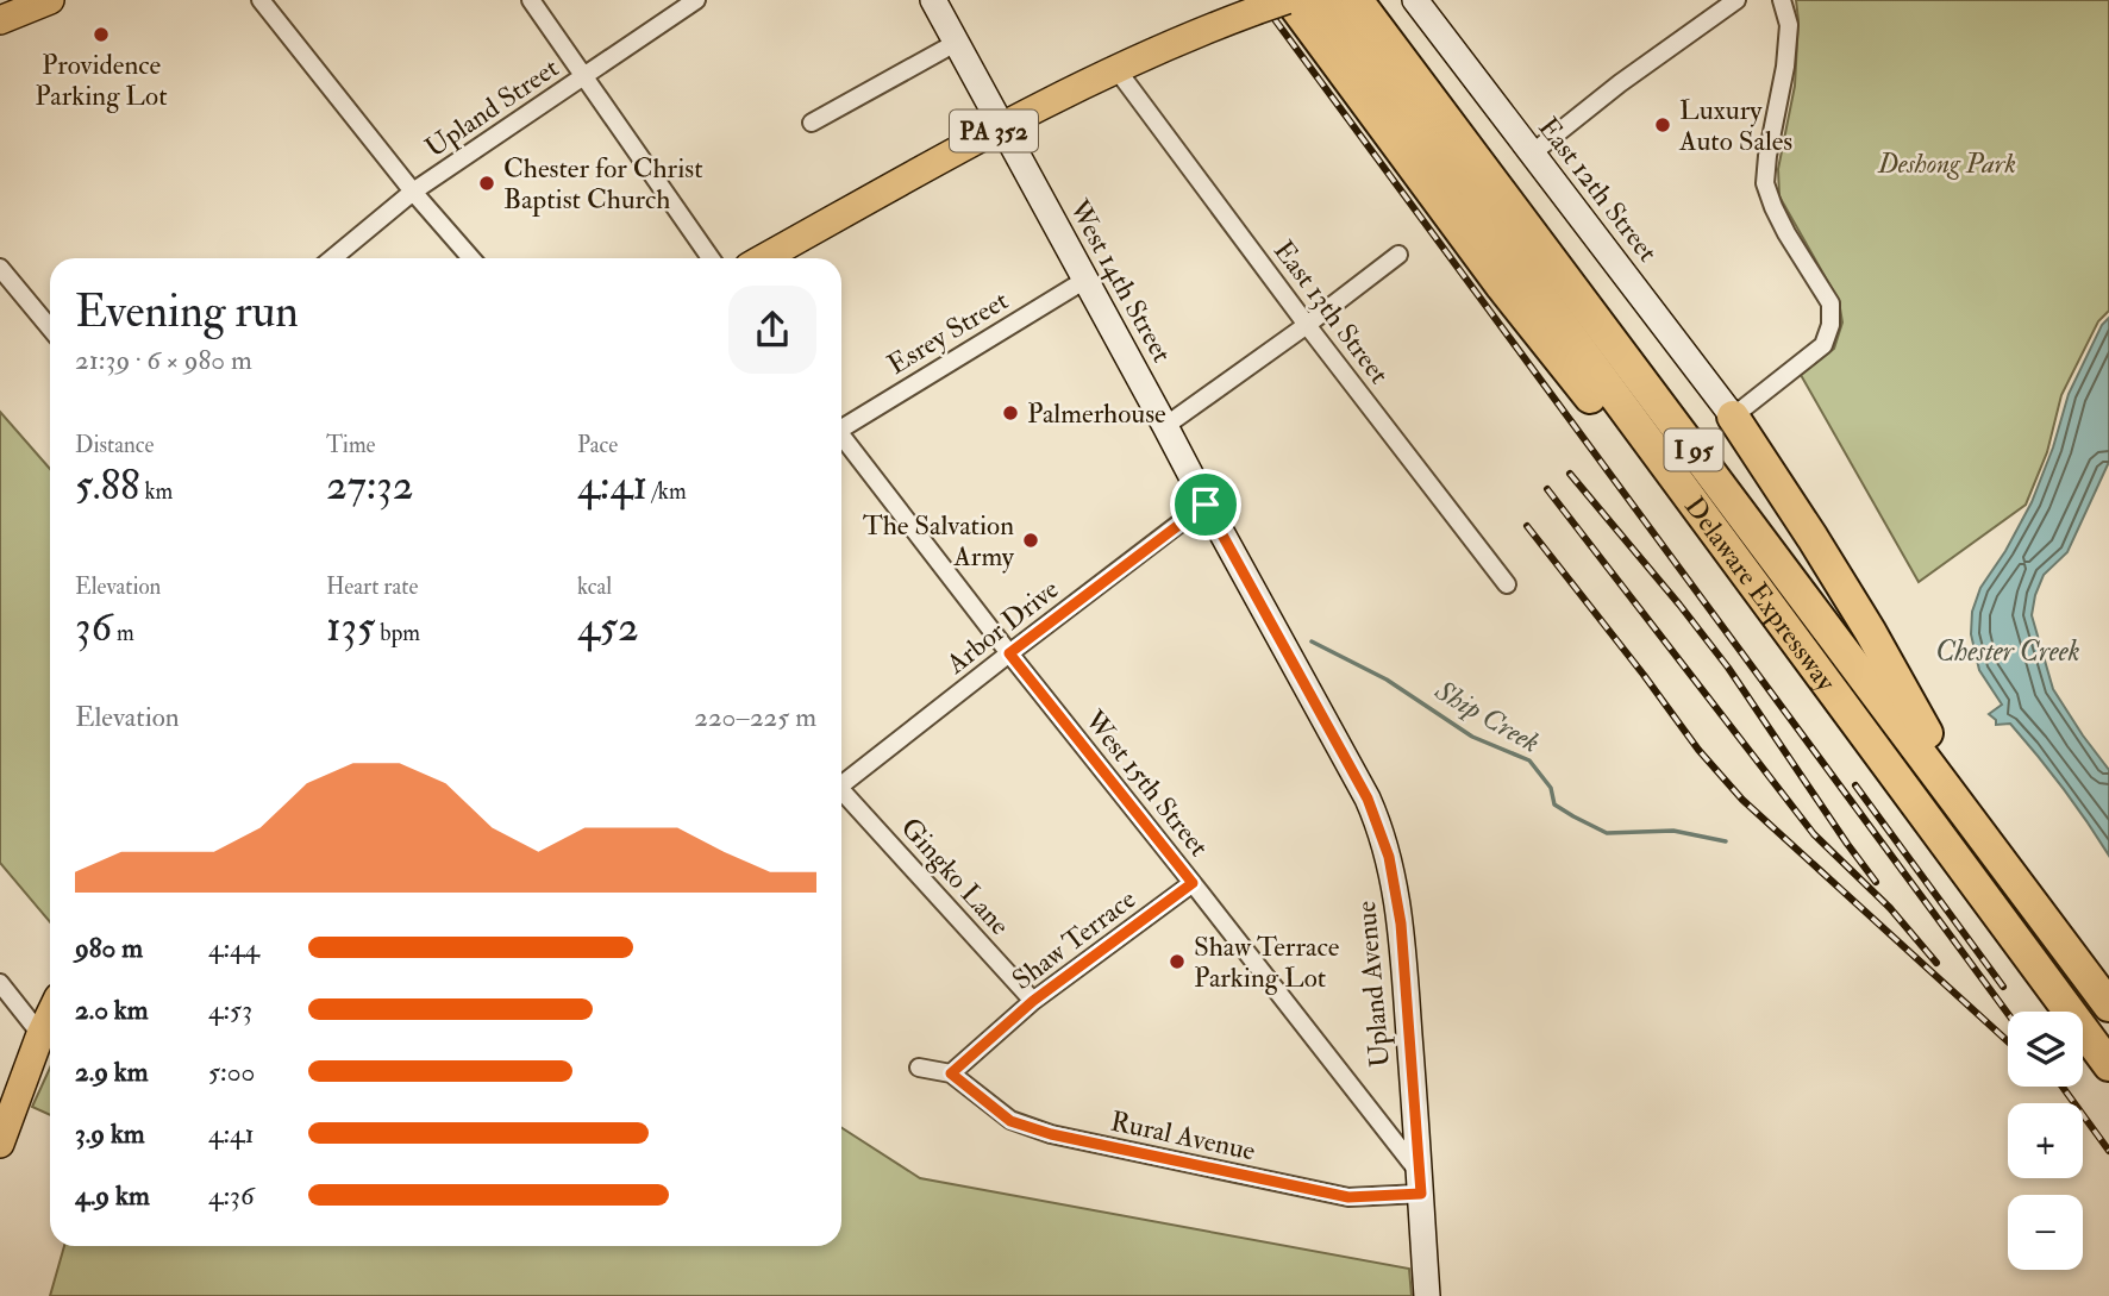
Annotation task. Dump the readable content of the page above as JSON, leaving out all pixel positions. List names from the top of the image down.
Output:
{
  "streets": {
    "highway": ["I 95", "Delaware Expressway"],
    "main road": [
      "PA 352",
      "East 12th Street",
      "West 14th Street",
      "Upland Avenue"
    ],
    "street": [
      "Upland Street",
      "East 13th Street",
      "Esrey Street",
      "Arbor Drive",
      "West 15th Street",
      "Gingko Lane",
      "Shaw Terrace",
      "Rural Avenue"
    ]
  },
  "crossings": [
    ["PA 352", "West 14th Street"],
    ["PA 352", "East 13th Street"],
    ["West 14th Street", "Esrey Street"],
    ["West 14th Street", "Arbor Drive"],
    ["West 14th Street", "Upland Avenue"],
    ["Arbor Drive", "West 15th Street"],
    ["West 15th Street", "Shaw Terrace"],
    ["West 15th Street", "Upland Avenue"],
    ["West 15th Street", "Rural Avenue"],
    ["Gingko Lane", "Shaw Terrace"],
    ["Shaw Terrace", "Rural Avenue"],
    ["Upland Avenue", "Rural Avenue"]
  ],
  "water": ["Chester Creek", "Ship Creek"],
  "parks": ["Deshong Park"],
  "places": [
    "Providence Parking Lot",
    "Luxury Auto Sales",
    "Chester for Christ Baptist Church",
    "Palmerhouse",
    "The Salvation Army",
    "Shaw Terrace Parking Lot"
  ],
  "page": {
    "heading": ["Evening run", "21:39 · 6 × 980 m"],
    "stats": [
      ["Distance", "5.88 km"],
      ["Time", "27:32"],
      ["Pace", "4:41 /km"],
      ["Elevation", "36 m"],
      ["Heart rate", "135 bpm"],
      ["kcal", "452"]
    ],
    "chart": ["Elevation", "220–225 m"],
    "list": [
      {
        "name": "980 m",
        "note": "4:44"
      },
      {
        "name": "2.0 km",
        "note": "4:53"
      },
      {
        "name": "2.9 km",
        "note": "5:00"
      },
      {
        "name": "3.9 km",
        "note": "4:41"
      },
      {
        "name": "4.9 km",
        "note": "4:36"
      }
    ],
    "map_buttons": ["+", "−"]
  }
}
